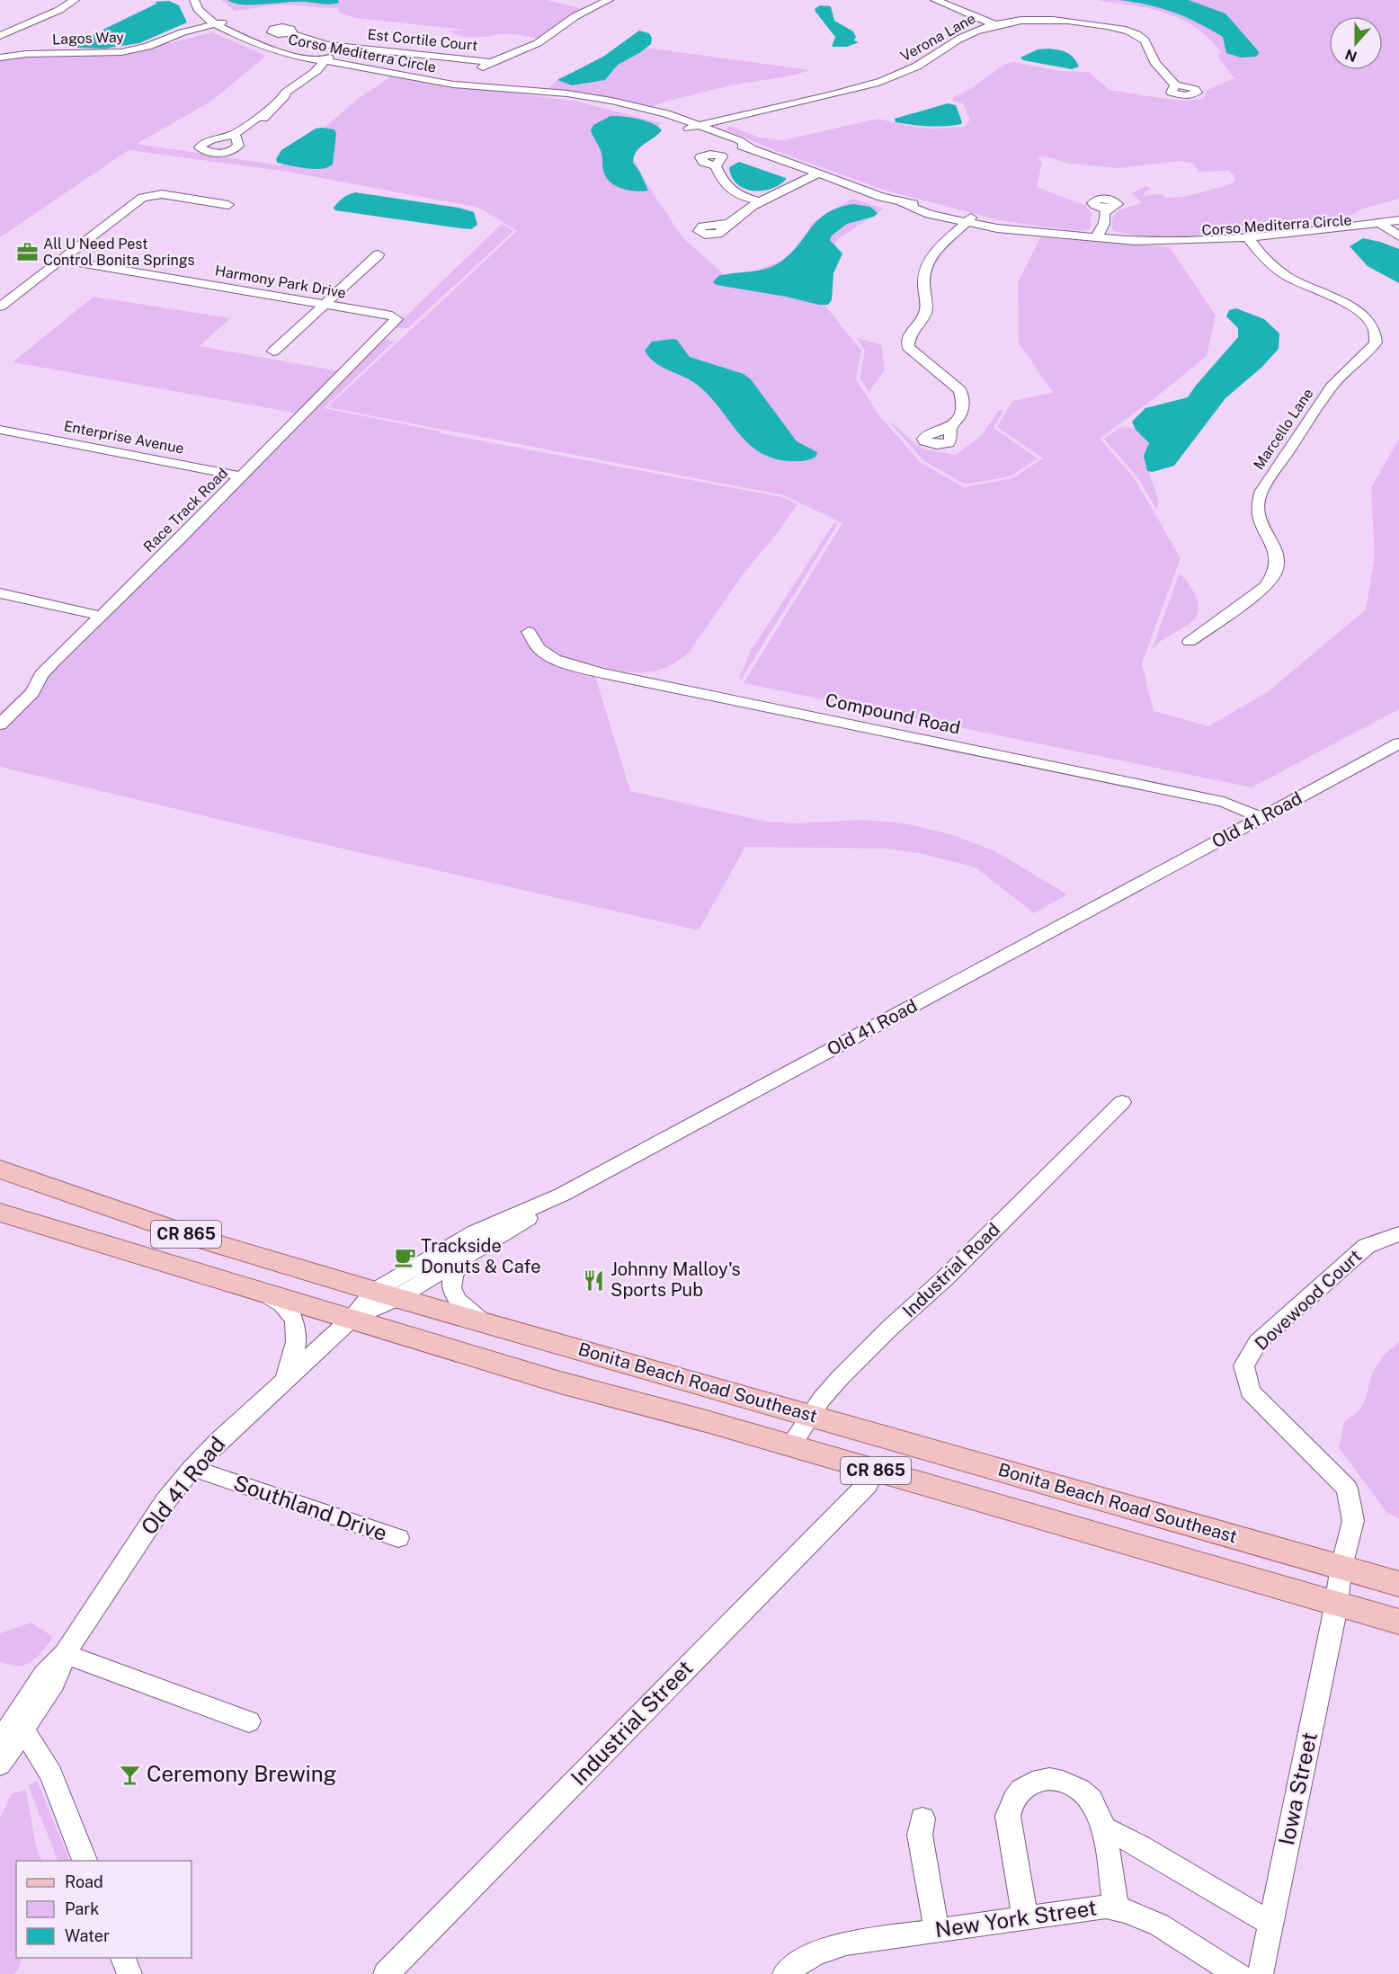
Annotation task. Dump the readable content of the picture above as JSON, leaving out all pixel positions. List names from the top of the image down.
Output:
{
  "streets": {
    "main road": ["CR 865", "Bonita Beach Road Southeast"],
    "street": [
      "Verona Lane",
      "Lagos Way",
      "Est Cortile Court",
      "Corso Mediterra Circle",
      "Harmony Park Drive",
      "Marcello Lane",
      "Enterprise Avenue",
      "Race Track Road",
      "Compound Road",
      "Old 41 Road",
      "Industrial Road",
      "Dovewood Court",
      "Southland Drive",
      "Industrial Street",
      "Iowa Street",
      "New York Street"
    ]
  },
  "crossings": [
    ["Verona Lane", "Corso Mediterra Circle"],
    ["Lagos Way", "Corso Mediterra Circle"],
    ["Corso Mediterra Circle", "Marcello Lane"],
    ["Harmony Park Drive", "Race Track Road"],
    ["Enterprise Avenue", "Race Track Road"],
    ["Compound Road", "Old 41 Road"],
    ["Old 41 Road", "Bonita Beach Road Southeast"],
    ["Old 41 Road", "Southland Drive"],
    ["Industrial Road", "Bonita Beach Road Southeast"],
    ["Dovewood Court", "Bonita Beach Road Southeast"],
    ["Dovewood Court", "Iowa Street"],
    ["Bonita Beach Road Southeast", "Industrial Street"],
    ["Bonita Beach Road Southeast", "Iowa Street"]
  ],
  "places": {
    "office": ["All U Need Pest Control Bonita Springs"],
    "cafe": ["Trackside Donuts & Cafe"],
    "restaurant": ["Johnny Malloy's Sports Pub"],
    "bar": ["Ceremony Brewing"]
  },
  "legend": ["Road", "Park", "Water"],
  "north": "bottom"
}
